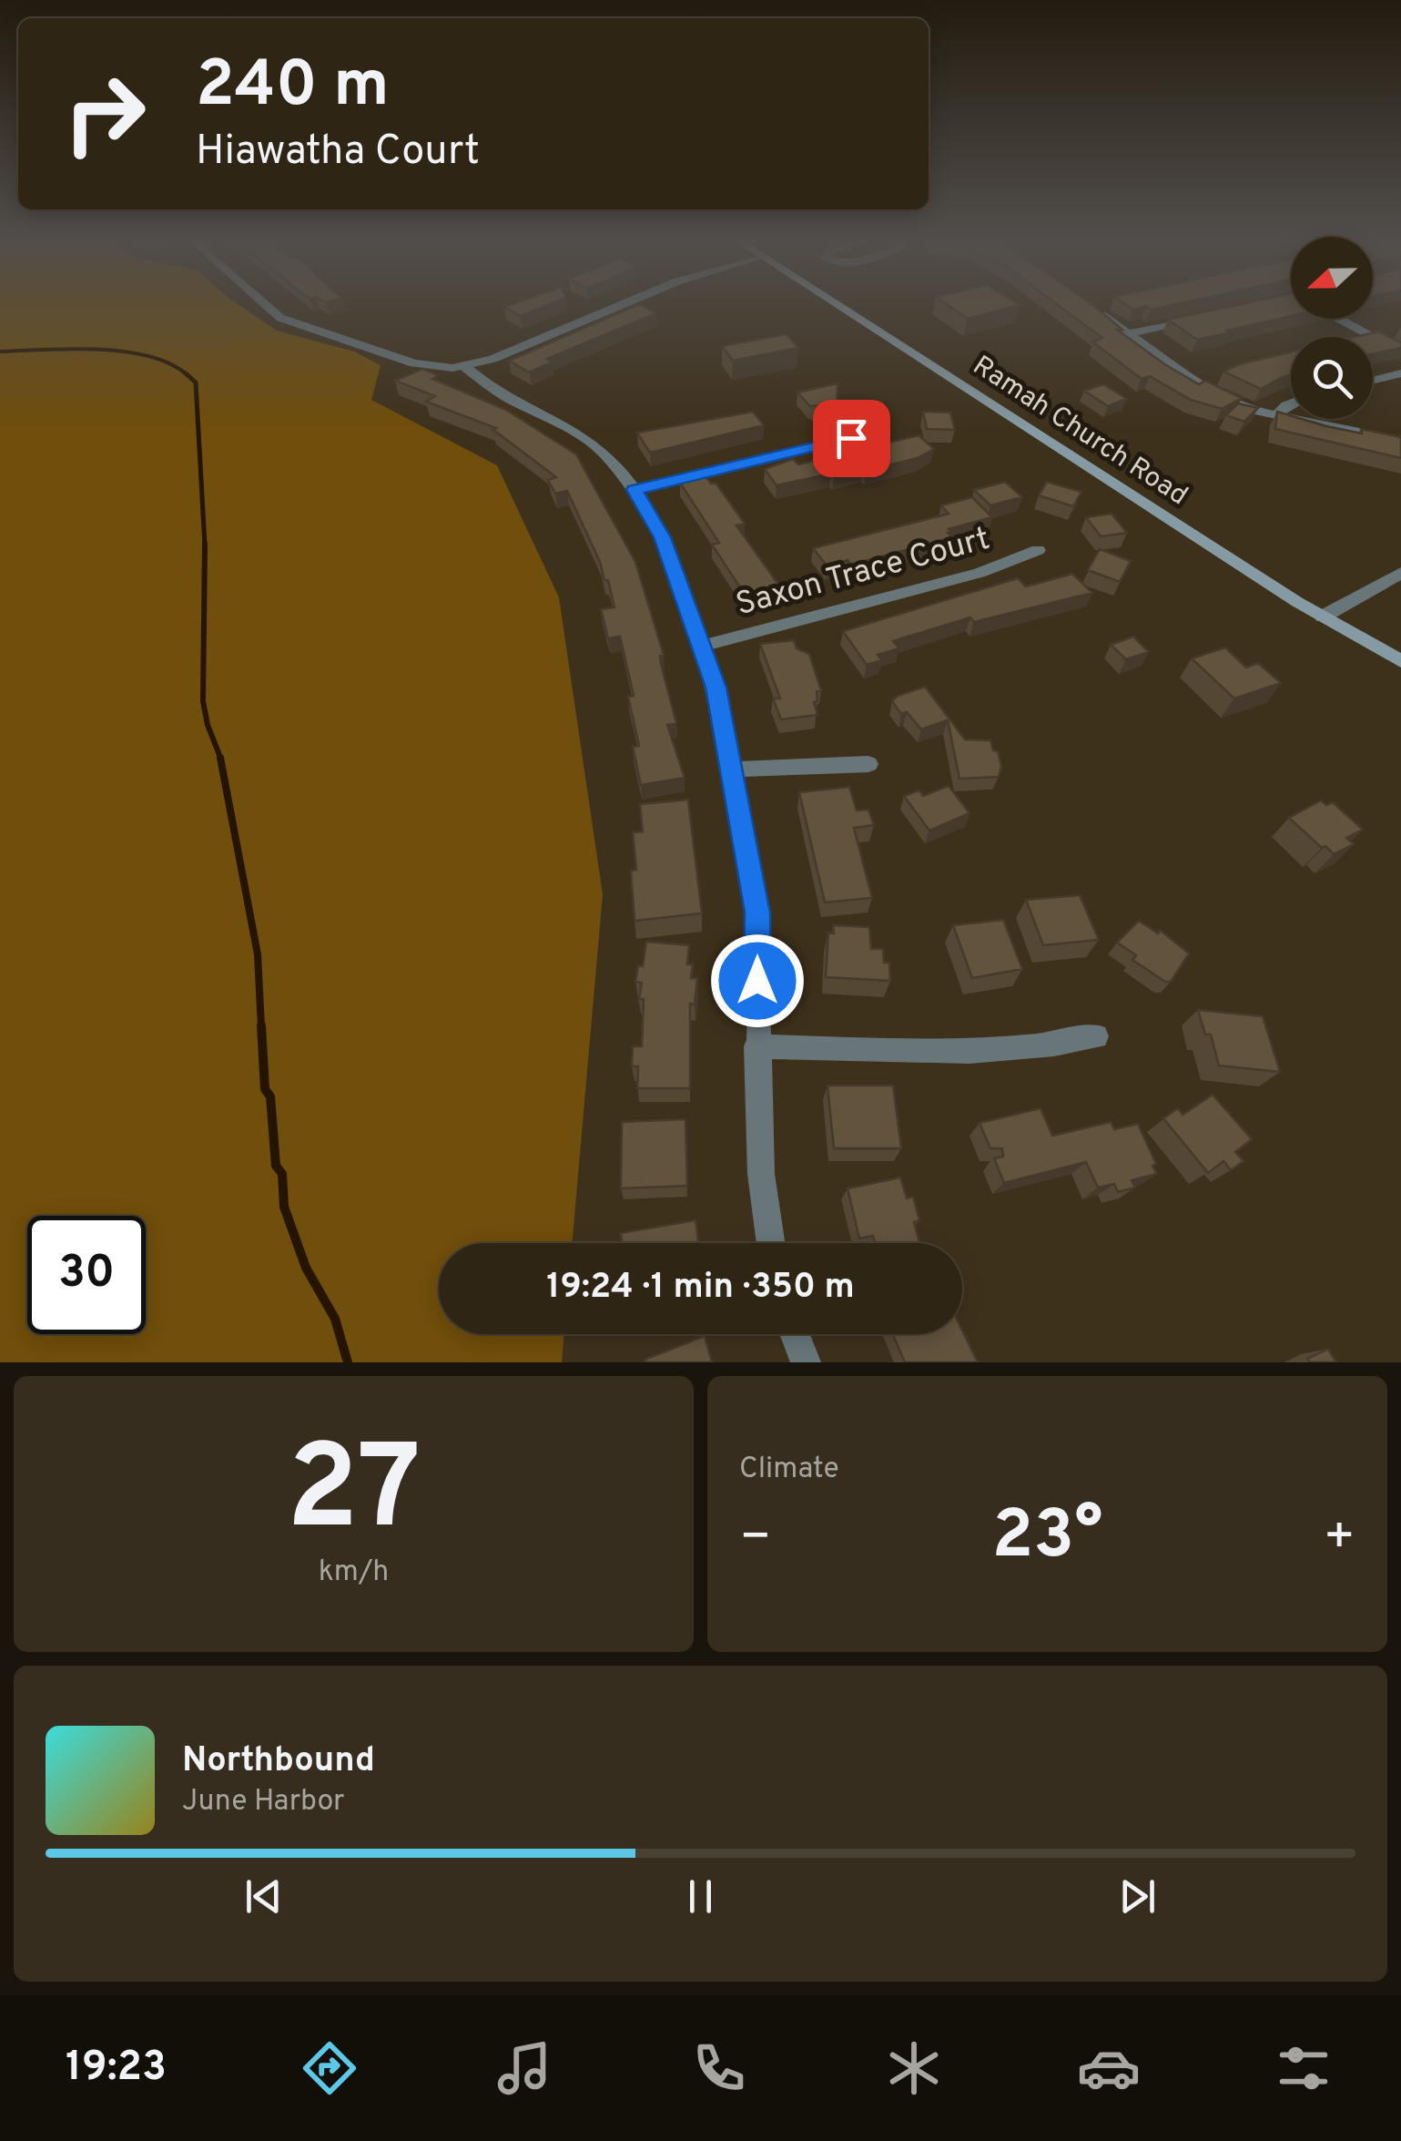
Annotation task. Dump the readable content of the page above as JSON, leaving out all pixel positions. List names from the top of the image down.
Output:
{
  "streets": {
    "main road": ["Ramah Church Road"],
    "street": ["Saxon Trace Court"]
  },
  "north": "left",
  "page": {
    "turn": ["240 m", "Hiawatha Court"],
    "limit": "30",
    "trip": "19:24 · 1 min · 350 m",
    "tile": [
      ["27", "km/h"],
      "Climate"
    ],
    "heat": ["−", "23°", "+"],
    "song": ["Northbound", "June Harbor"],
    "tabs": "19:23"
  }
}
